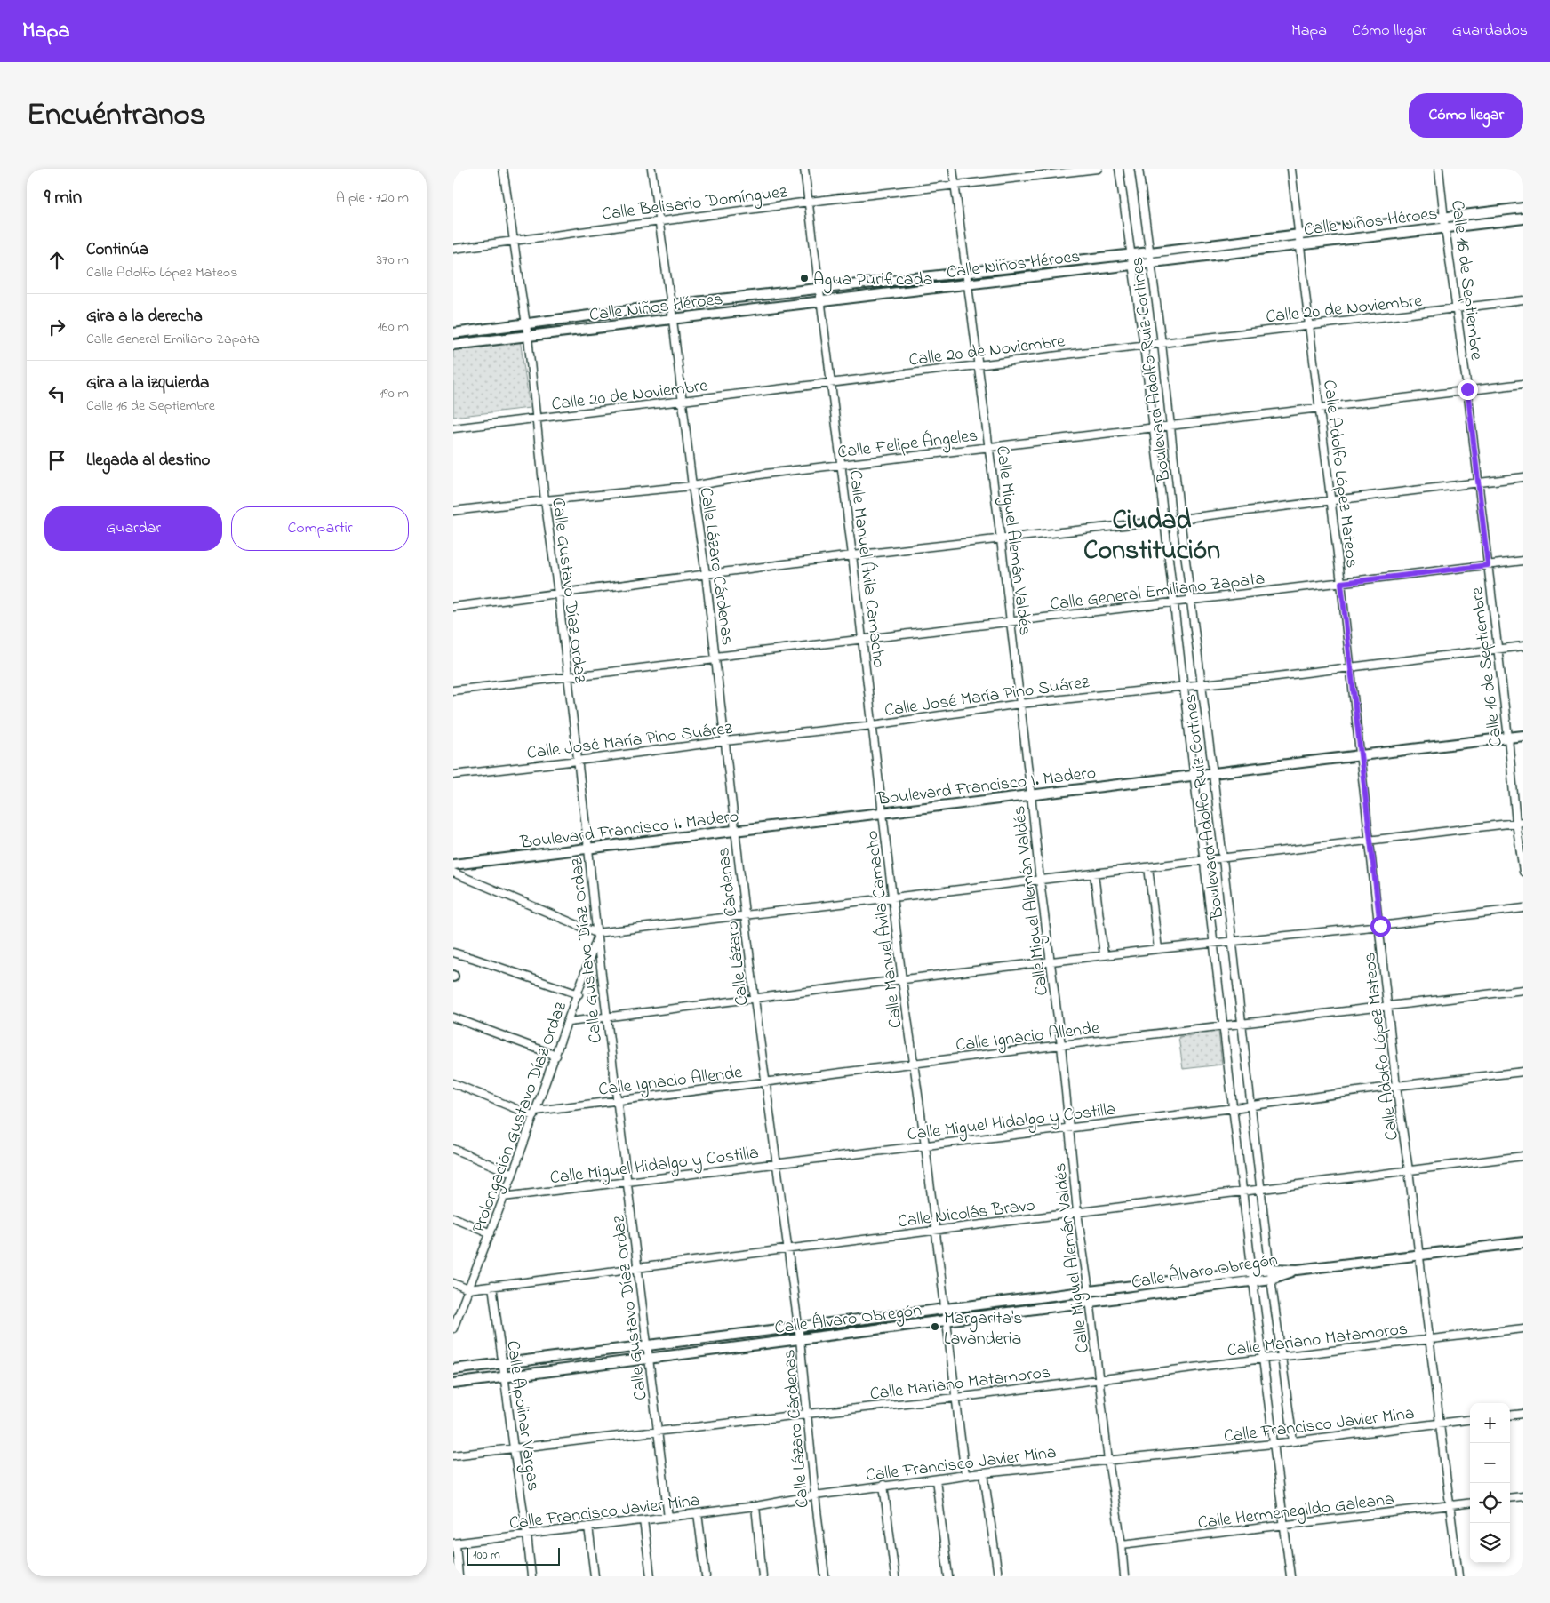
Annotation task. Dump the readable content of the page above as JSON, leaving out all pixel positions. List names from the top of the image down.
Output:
{
  "streets": {
    "street": [
      "Calle Belisario Domínguez",
      "Calle Niños Héroes",
      "Calle 16 de Septiembre",
      "Calle 20 de Noviembre",
      "Boulevard Adolfo Ruíz Cortines",
      "Calle Felipe Ángeles",
      "Calle Adolfo López Mateos",
      "Calle Miguel Alemán Valdés",
      "Calle Lázaro Cárdenas",
      "Calle Manuel Ávila Camacho",
      "Calle Gustavo Díaz Ordaz",
      "Calle General Emiliano Zapata",
      "Calle José María Pino Suárez",
      "Boulevard Francisco I. Madero",
      "Calle Ignacio Allende",
      "Prolongación Gustavo Díaz Ordaz",
      "Calle Miguel Hidalgo y Costilla",
      "Calle Nicolás Bravo",
      "Calle Álvaro Obregón",
      "Calle Mariano Matamoros",
      "Calle Apolinar Vargas",
      "Calle Francisco Javier Mina",
      "Calle Hermenegildo Galeana"
    ]
  },
  "crossings": [
    ["Calle Belisario Domínguez", "Calle Miguel Alemán Valdés"],
    ["Calle Belisario Domínguez", "Calle Lázaro Cárdenas"],
    ["Calle Belisario Domínguez", "Calle Manuel Ávila Camacho"],
    ["Calle Belisario Domínguez", "Calle Gustavo Díaz Ordaz"],
    ["Calle Niños Héroes", "Calle 16 de Septiembre"],
    ["Calle Niños Héroes", "Boulevard Adolfo Ruíz Cortines"],
    ["Calle Niños Héroes", "Calle Adolfo López Mateos"],
    ["Calle Niños Héroes", "Calle Miguel Alemán Valdés"],
    ["Calle Niños Héroes", "Calle Lázaro Cárdenas"],
    ["Calle Niños Héroes", "Calle Manuel Ávila Camacho"],
    ["Calle Niños Héroes", "Calle Gustavo Díaz Ordaz"],
    ["Calle 16 de Septiembre", "Calle 20 de Noviembre"],
    ["Calle 16 de Septiembre", "Calle Felipe Ángeles"],
    ["Calle 16 de Septiembre", "Calle General Emiliano Zapata"],
    ["Calle 16 de Septiembre", "Calle José María Pino Suárez"],
    ["Calle 16 de Septiembre", "Boulevard Francisco I. Madero"],
    ["Calle 20 de Noviembre", "Boulevard Adolfo Ruíz Cortines"],
    ["Calle 20 de Noviembre", "Calle Adolfo López Mateos"],
    ["Calle 20 de Noviembre", "Calle Miguel Alemán Valdés"],
    ["Calle 20 de Noviembre", "Calle Lázaro Cárdenas"],
    ["Calle 20 de Noviembre", "Calle Manuel Ávila Camacho"],
    ["Calle 20 de Noviembre", "Calle Gustavo Díaz Ordaz"],
    ["Boulevard Adolfo Ruíz Cortines", "Calle Felipe Ángeles"],
    ["Boulevard Adolfo Ruíz Cortines", "Calle General Emiliano Zapata"],
    ["Boulevard Adolfo Ruíz Cortines", "Calle José María Pino Suárez"],
    ["Boulevard Adolfo Ruíz Cortines", "Boulevard Francisco I. Madero"],
    ["Boulevard Adolfo Ruíz Cortines", "Calle Ignacio Allende"],
    ["Boulevard Adolfo Ruíz Cortines", "Calle Miguel Hidalgo y Costilla"],
    ["Boulevard Adolfo Ruíz Cortines", "Calle Nicolás Bravo"],
    ["Boulevard Adolfo Ruíz Cortines", "Calle Álvaro Obregón"],
    ["Boulevard Adolfo Ruíz Cortines", "Calle Mariano Matamoros"],
    ["Boulevard Adolfo Ruíz Cortines", "Calle Francisco Javier Mina"],
    ["Boulevard Adolfo Ruíz Cortines", "Calle Hermenegildo Galeana"],
    ["Calle Felipe Ángeles", "Calle Adolfo López Mateos"],
    ["Calle Felipe Ángeles", "Calle Miguel Alemán Valdés"],
    ["Calle Felipe Ángeles", "Calle Lázaro Cárdenas"],
    ["Calle Felipe Ángeles", "Calle Manuel Ávila Camacho"],
    ["Calle Felipe Ángeles", "Calle Gustavo Díaz Ordaz"],
    ["Calle Adolfo López Mateos", "Calle General Emiliano Zapata"],
    ["Calle Adolfo López Mateos", "Calle José María Pino Suárez"],
    ["Calle Adolfo López Mateos", "Boulevard Francisco I. Madero"],
    ["Calle Adolfo López Mateos", "Calle Ignacio Allende"],
    ["Calle Adolfo López Mateos", "Calle Miguel Hidalgo y Costilla"],
    ["Calle Adolfo López Mateos", "Calle Nicolás Bravo"],
    ["Calle Adolfo López Mateos", "Calle Álvaro Obregón"],
    ["Calle Adolfo López Mateos", "Calle Mariano Matamoros"],
    ["Calle Adolfo López Mateos", "Calle Francisco Javier Mina"],
    ["Calle Adolfo López Mateos", "Calle Hermenegildo Galeana"],
    ["Calle Miguel Alemán Valdés", "Calle General Emiliano Zapata"],
    ["Calle Miguel Alemán Valdés", "Calle José María Pino Suárez"],
    ["Calle Miguel Alemán Valdés", "Boulevard Francisco I. Madero"],
    ["Calle Miguel Alemán Valdés", "Calle Ignacio Allende"],
    ["Calle Miguel Alemán Valdés", "Calle Miguel Hidalgo y Costilla"],
    ["Calle Miguel Alemán Valdés", "Calle Nicolás Bravo"],
    ["Calle Miguel Alemán Valdés", "Calle Álvaro Obregón"],
    ["Calle Miguel Alemán Valdés", "Calle Mariano Matamoros"],
    ["Calle Miguel Alemán Valdés", "Calle Francisco Javier Mina"],
    ["Calle Miguel Alemán Valdés", "Calle Hermenegildo Galeana"],
    ["Calle Lázaro Cárdenas", "Calle General Emiliano Zapata"],
    ["Calle Lázaro Cárdenas", "Calle José María Pino Suárez"],
    ["Calle Lázaro Cárdenas", "Boulevard Francisco I. Madero"],
    ["Calle Lázaro Cárdenas", "Calle Ignacio Allende"],
    ["Calle Lázaro Cárdenas", "Calle Miguel Hidalgo y Costilla"],
    ["Calle Lázaro Cárdenas", "Calle Nicolás Bravo"],
    ["Calle Lázaro Cárdenas", "Calle Álvaro Obregón"],
    ["Calle Lázaro Cárdenas", "Calle Mariano Matamoros"],
    ["Calle Lázaro Cárdenas", "Calle Francisco Javier Mina"],
    ["Calle Manuel Ávila Camacho", "Calle General Emiliano Zapata"],
    ["Calle Manuel Ávila Camacho", "Calle José María Pino Suárez"],
    ["Calle Manuel Ávila Camacho", "Boulevard Francisco I. Madero"],
    ["Calle Manuel Ávila Camacho", "Calle Ignacio Allende"],
    ["Calle Manuel Ávila Camacho", "Calle Miguel Hidalgo y Costilla"],
    ["Calle Manuel Ávila Camacho", "Calle Nicolás Bravo"],
    ["Calle Manuel Ávila Camacho", "Calle Álvaro Obregón"],
    ["Calle Manuel Ávila Camacho", "Calle Mariano Matamoros"],
    ["Calle Manuel Ávila Camacho", "Calle Francisco Javier Mina"],
    ["Calle Gustavo Díaz Ordaz", "Calle General Emiliano Zapata"],
    ["Calle Gustavo Díaz Ordaz", "Calle José María Pino Suárez"],
    ["Calle Gustavo Díaz Ordaz", "Boulevard Francisco I. Madero"],
    ["Calle Gustavo Díaz Ordaz", "Calle Ignacio Allende"],
    ["Calle Gustavo Díaz Ordaz", "Prolongación Gustavo Díaz Ordaz"],
    ["Calle Gustavo Díaz Ordaz", "Calle Miguel Hidalgo y Costilla"],
    ["Calle Gustavo Díaz Ordaz", "Calle Nicolás Bravo"],
    ["Calle Gustavo Díaz Ordaz", "Calle Álvaro Obregón"],
    ["Calle Gustavo Díaz Ordaz", "Calle Mariano Matamoros"],
    ["Calle Gustavo Díaz Ordaz", "Calle Francisco Javier Mina"],
    ["Calle Ignacio Allende", "Prolongación Gustavo Díaz Ordaz"],
    ["Prolongación Gustavo Díaz Ordaz", "Calle Miguel Hidalgo y Costilla"],
    ["Prolongación Gustavo Díaz Ordaz", "Calle Nicolás Bravo"],
    ["Calle Nicolás Bravo", "Calle Apolinar Vargas"],
    ["Calle Álvaro Obregón", "Calle Apolinar Vargas"],
    ["Calle Mariano Matamoros", "Calle Apolinar Vargas"],
    ["Calle Apolinar Vargas", "Calle Francisco Javier Mina"]
  ],
  "districts": ["Ciudad Constitución"],
  "places": ["Agua Purificada", "Margarita's Lavanderia"],
  "scale_bar": "100 m",
  "page": {
    "header": "Mapa",
    "nav": ["Mapa", "Cómo llegar", "Guardados"],
    "title": "Encuéntranos",
    "buttons": [
      "Cómo llegar",
      ["Guardar", "Compartir"]
    ],
    "heading": ["9 min", "A pie · 720 m"],
    "list": [
      ["Continúa", "Calle Adolfo López Mateos", "370 m"],
      ["Gira a la derecha", "Calle General Emiliano Zapata", "160 m"],
      ["Gira a la izquierda", "Calle 16 de Septiembre", "190 m"],
      "Llegada al destino"
    ],
    "map_buttons": ["+", "−"],
    "scale": "100 m"
  }
}
